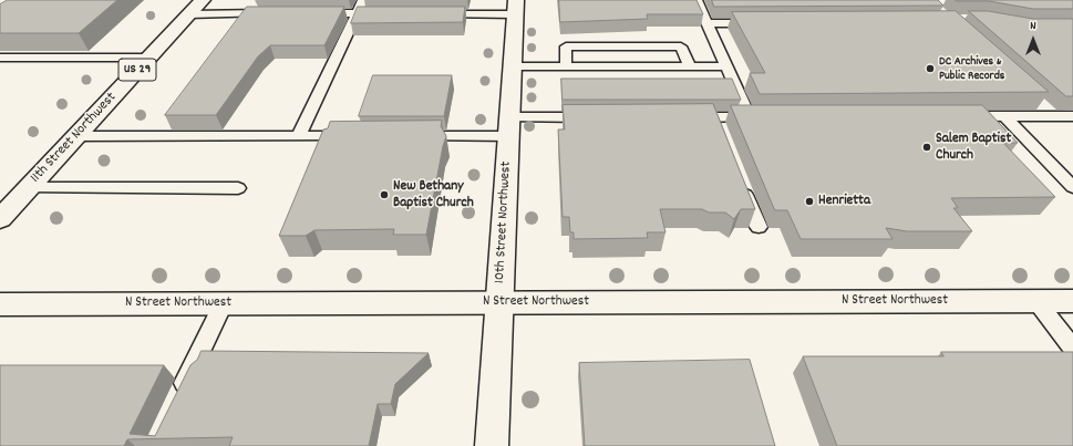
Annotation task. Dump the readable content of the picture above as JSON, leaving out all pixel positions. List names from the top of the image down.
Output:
{
  "streets": {
    "main road": [
      "US 29",
      "11th Street Northwest",
      "10th Street Northwest",
      "N Street Northwest"
    ]
  },
  "crossings": [
    ["10th Street Northwest", "N Street Northwest"]
  ],
  "places": [
    "DC Archives & Public Records",
    "Salem Baptist Church",
    "New Bethany Baptist Church",
    "Henrietta"
  ],
  "north": "top"
}
